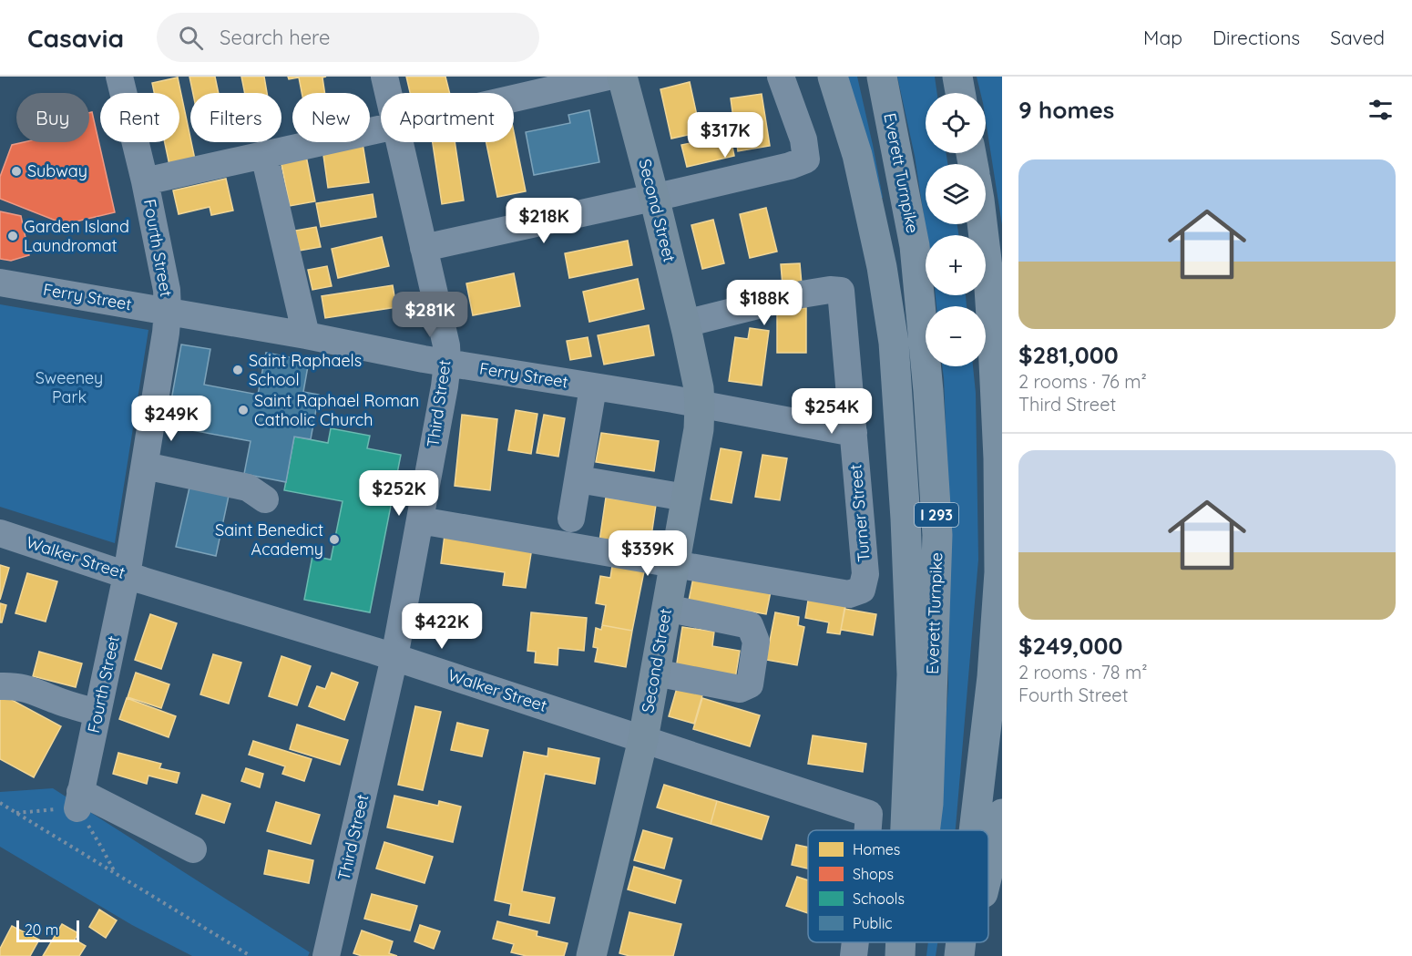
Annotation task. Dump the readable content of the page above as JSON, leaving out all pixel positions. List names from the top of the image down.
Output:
{
  "streets": {
    "highway": ["Everett Turnpike", "I 293"],
    "main road": ["Second Street"],
    "street": [
      "Fourth Street",
      "Ferry Street",
      "Third Street",
      "Turner Street",
      "Walker Street"
    ]
  },
  "crossings": [
    ["Second Street", "Ferry Street"],
    ["Second Street", "Turner Street"],
    ["Second Street", "Walker Street"],
    ["Fourth Street", "Ferry Street"],
    ["Fourth Street", "Walker Street"],
    ["Ferry Street", "Third Street"],
    ["Ferry Street", "Turner Street"],
    ["Third Street", "Walker Street"]
  ],
  "parks": ["Sweeney Park"],
  "places": [
    "Subway",
    "Garden Island Laundromat",
    "Saint Raphaels School",
    "Saint Raphael Roman Catholic Church",
    "Saint Benedict Academy"
  ],
  "legend": [
    "Homes",
    "Shops",
    "Schools",
    "Public"
  ],
  "scale_bar": "20 m",
  "page": {
    "header": "Casavia",
    "search": "Search here",
    "nav": ["Map", "Directions", "Saved"],
    "heading": "9 homes",
    "map_buttons": ["+", "−"],
    "chip": [
      "Buy",
      "Rent",
      "Filters",
      "New",
      "Apartment"
    ],
    "price": [
      "$317K",
      "$218K",
      "$188K",
      "$281K",
      "$254K",
      "$249K",
      "$252K",
      "$339K",
      "$422K"
    ],
    "list": [
      {
        "name": "$281,000",
        "note": "2 rooms · 76 m² · Third Street"
      },
      {
        "name": "$249,000",
        "note": "2 rooms · 78 m² · Fourth Street"
      }
    ],
    "scale": "20 m"
  }
}
